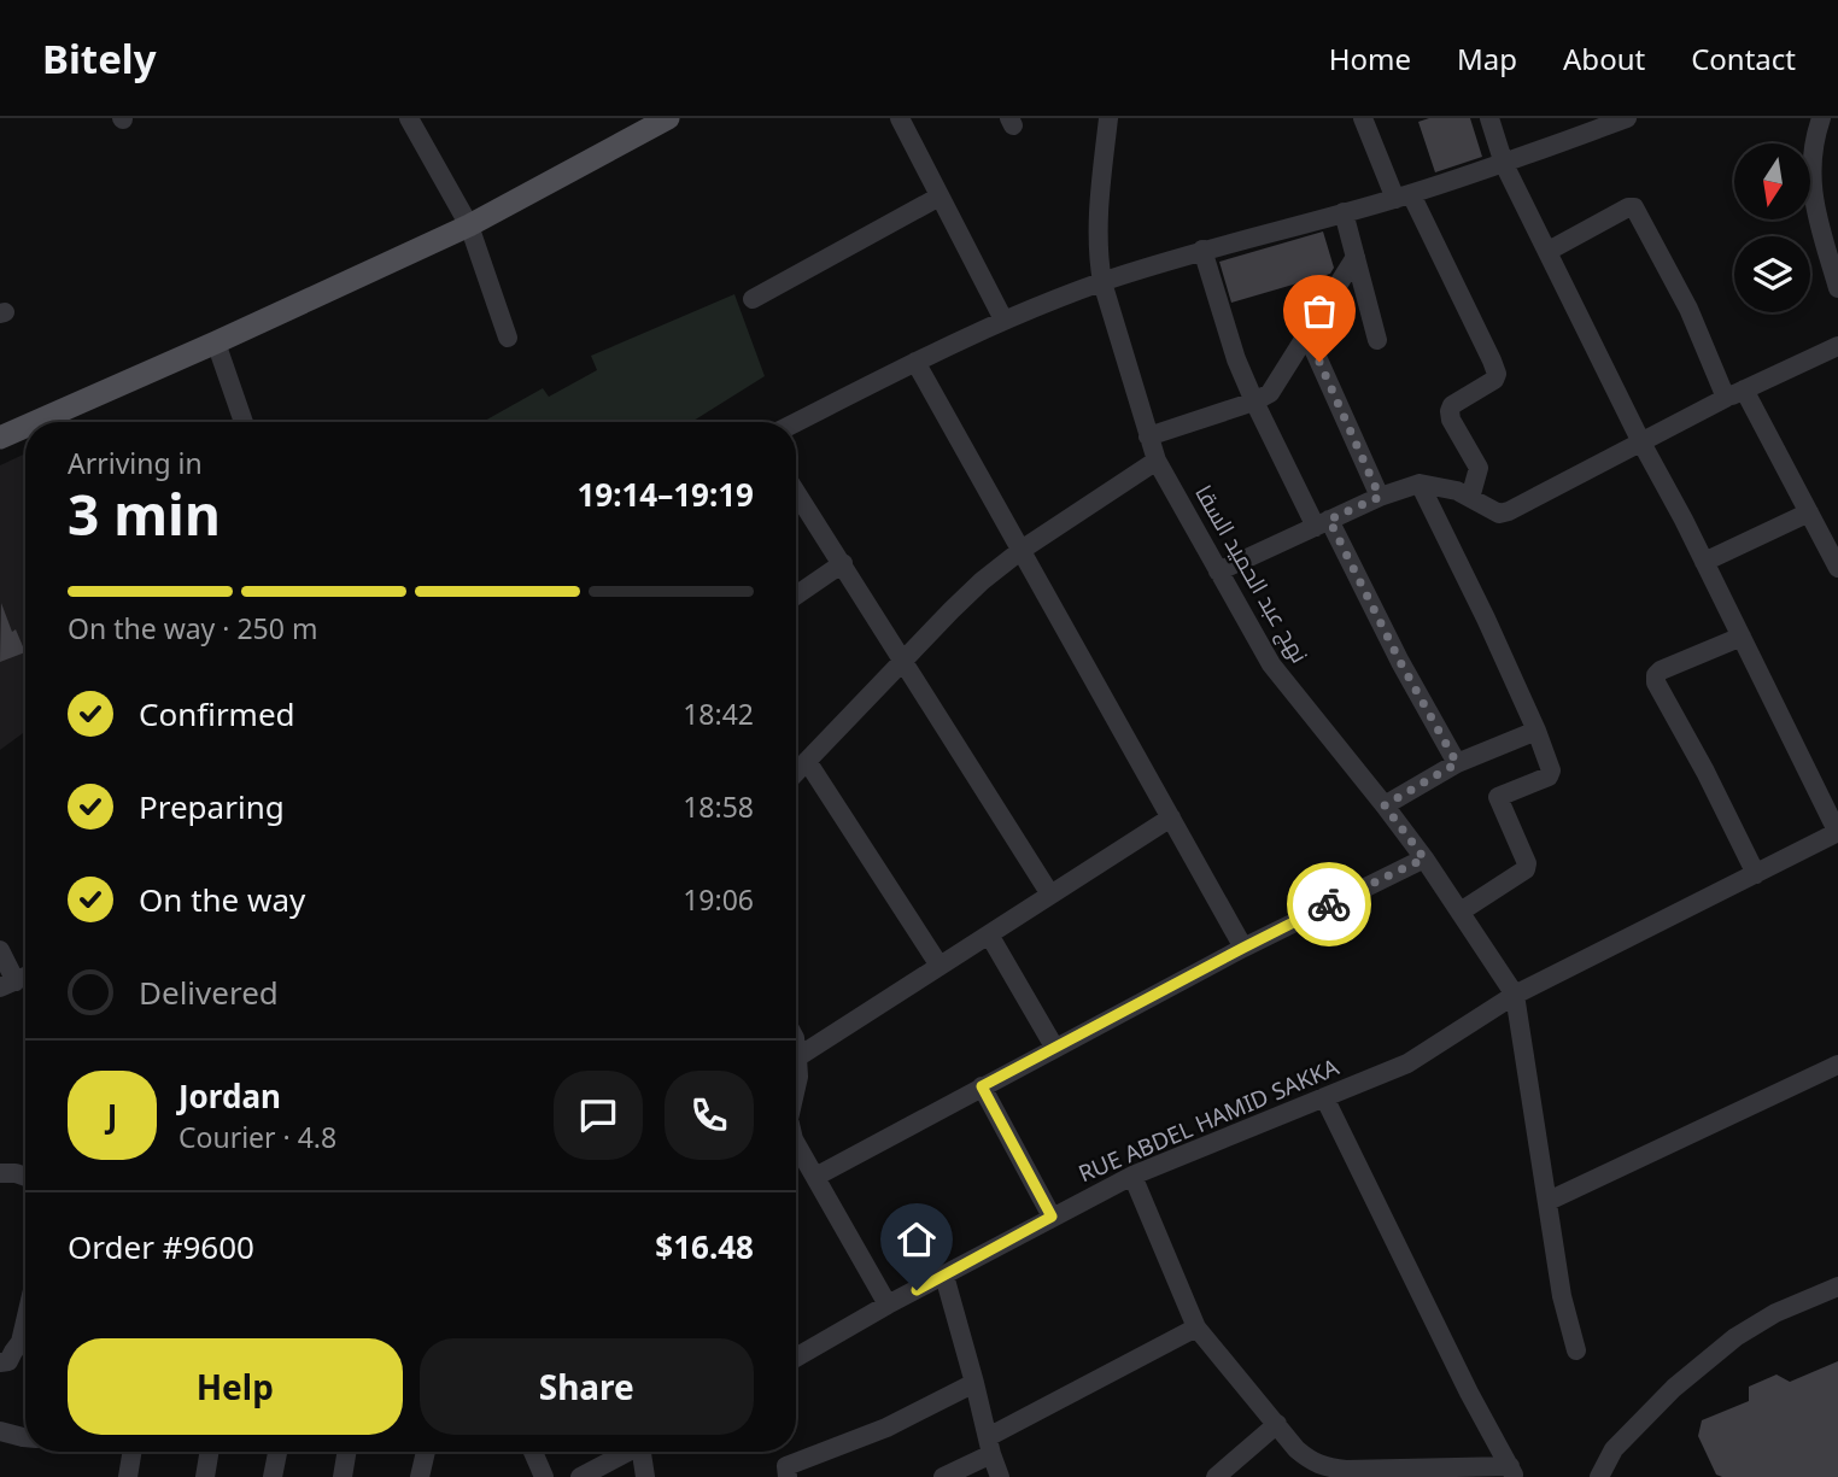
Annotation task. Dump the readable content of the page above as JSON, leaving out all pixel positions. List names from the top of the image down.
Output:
{
  "streets": {
    "street": ["نهج عبد الحميد السقا", "RUE ABDEL HAMID SAKKA"]
  },
  "crossings": [
    ["نهج عبد الحميد السقا", "RUE ABDEL HAMID SAKKA"]
  ],
  "north": "bottom",
  "page": {
    "header": "Bitely",
    "nav": [
      "Home",
      "Map",
      "About",
      "Contact"
    ],
    "heading": ["3 min", "Arriving in", "19:14–19:19"],
    "panel": [
      "Jordan",
      "Courier · 4.8",
      "Order #9600",
      "$16.48"
    ],
    "bar": "On the way · 250 m",
    "list": [
      ["Confirmed", "18:42"],
      ["Preparing", "18:58"],
      ["On the way", "19:06"],
      "Delivered"
    ],
    "round": "J",
    "buttons": ["Help", "Share"]
  }
}
